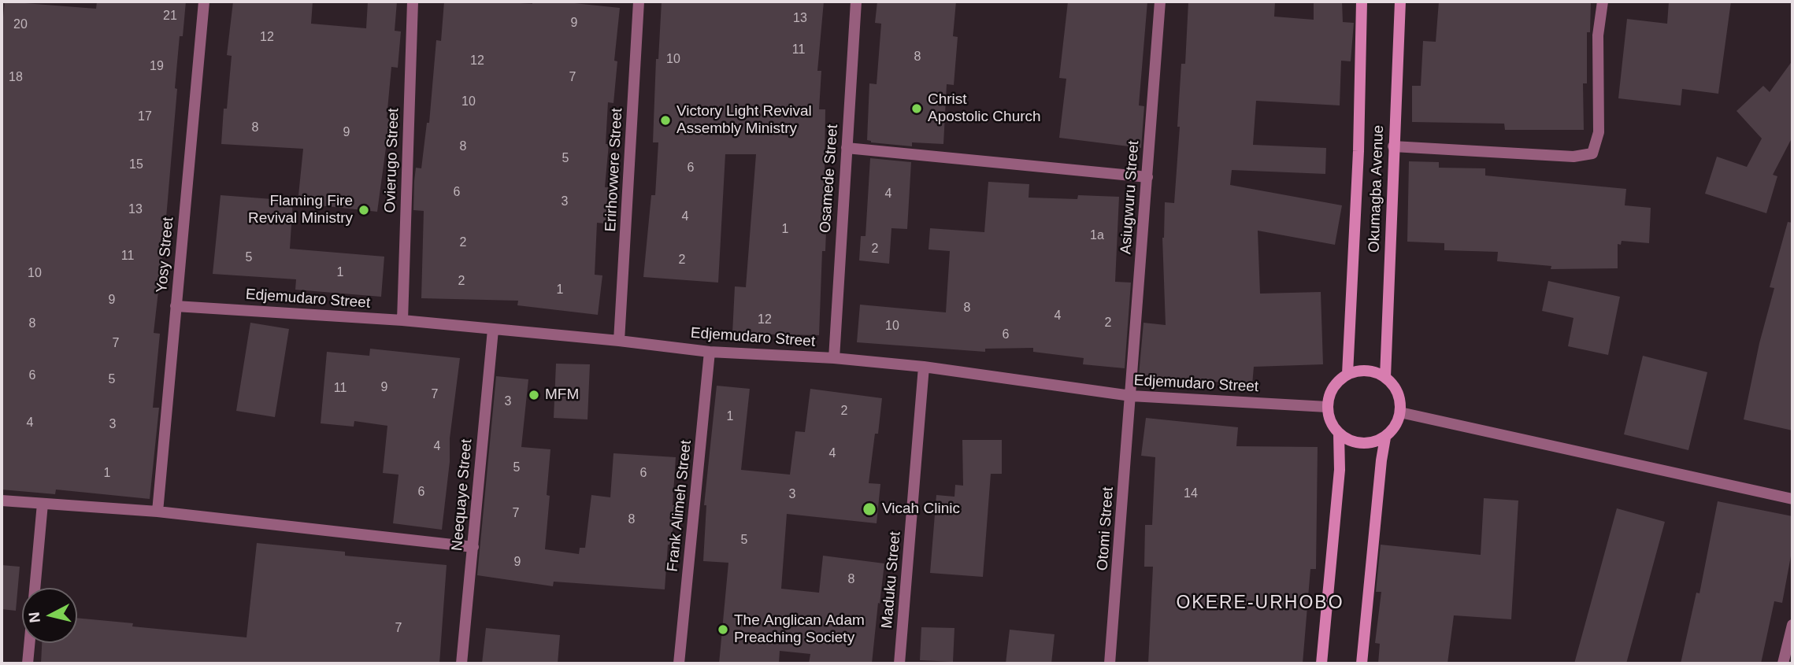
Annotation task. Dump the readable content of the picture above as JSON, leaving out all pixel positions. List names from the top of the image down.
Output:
{
  "streets": {
    "main road": ["Okumagba Avenue"],
    "street": [
      "Ovierugo Street",
      "Erirhovwere Street",
      "Osamede Street",
      "Asiugwuru Street",
      "Yosy Street",
      "Edjemudaro Street",
      "Neequaye Street",
      "Frank Alimeh Street",
      "Otomi Street",
      "Maduku Street"
    ]
  },
  "crossings": [
    ["Ovierugo Street", "Edjemudaro Street"],
    ["Erirhovwere Street", "Edjemudaro Street"],
    ["Osamede Street", "Edjemudaro Street"],
    ["Okumagba Avenue", "Edjemudaro Street"],
    ["Asiugwuru Street", "Edjemudaro Street"],
    ["Asiugwuru Street", "Otomi Street"],
    ["Yosy Street", "Edjemudaro Street"],
    ["Edjemudaro Street", "Neequaye Street"],
    ["Edjemudaro Street", "Frank Alimeh Street"],
    ["Edjemudaro Street", "Otomi Street"],
    ["Edjemudaro Street", "Maduku Street"]
  ],
  "districts": ["OKERE-URHOBO"],
  "places": [
    "Christ Apostolic Church",
    "Victory Light Revival Assembly Ministry",
    "Flaming Fire Revival Ministry",
    "MFM",
    "Vicah Clinic",
    "The Anglican Adam Preaching Society"
  ],
  "house_numbers": [
    "21",
    "13",
    "9",
    "20",
    "12",
    "11",
    "8",
    "10",
    "12",
    "19",
    "18",
    "7",
    "10",
    "17",
    "8",
    "9",
    "8",
    "5",
    "15",
    "6",
    "6",
    "4",
    "3",
    "13",
    "4",
    "1",
    "1a",
    "2",
    "2",
    "11",
    "5",
    "2",
    "1",
    "10",
    "2",
    "1",
    "9",
    "8",
    "4",
    "12",
    "2",
    "8",
    "10",
    "6",
    "7",
    "6",
    "5",
    "9",
    "11",
    "7",
    "3",
    "2",
    "1",
    "4",
    "3",
    "4",
    "4",
    "5",
    "1",
    "6",
    "6",
    "14",
    "3",
    "7",
    "8",
    "5",
    "9",
    "8",
    "7"
  ],
  "north": "left"
}
